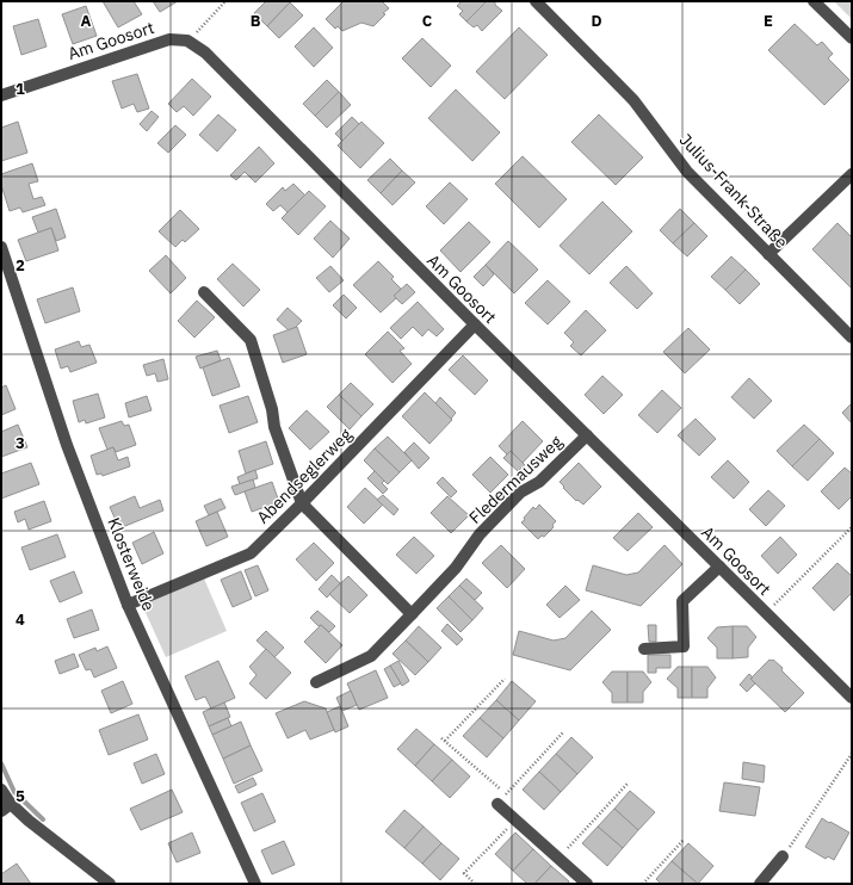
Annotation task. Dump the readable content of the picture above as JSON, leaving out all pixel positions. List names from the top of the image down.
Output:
{
  "streets": {
    "street": [
      "Am Goosort",
      "Julius-Frank-Straße",
      "Abendseglerweg",
      "Fledermausweg",
      "Klosterweide"
    ]
  },
  "crossings": [
    ["Am Goosort", "Abendseglerweg"],
    ["Am Goosort", "Fledermausweg"],
    ["Abendseglerweg", "Klosterweide"]
  ],
  "grid": {
    "columns": [
      "A",
      "B",
      "C",
      "D",
      "E"
    ],
    "rows": [
      "1",
      "2",
      "3",
      "4",
      "5"
    ]
  }
}
